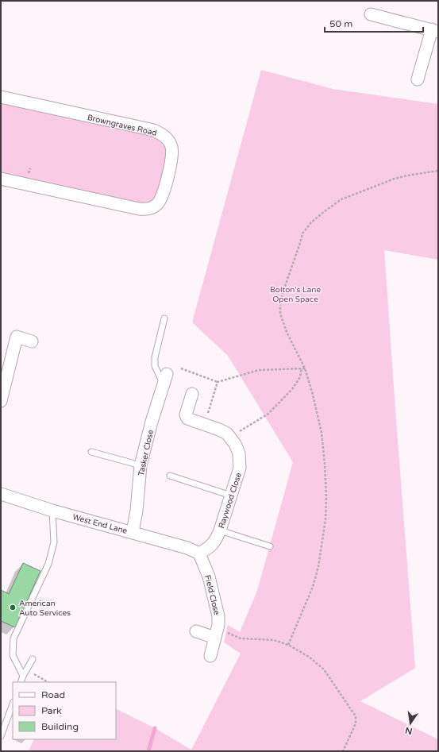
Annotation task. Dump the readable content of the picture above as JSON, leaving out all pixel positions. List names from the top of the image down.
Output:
{
  "streets": {
    "street": [
      "Browngraves Road",
      "Tasker Close",
      "Raywood Close",
      "West End Lane",
      "Field Close"
    ]
  },
  "crossings": [
    ["Tasker Close", "West End Lane"],
    ["Raywood Close", "West End Lane"],
    ["Raywood Close", "Field Close"],
    ["West End Lane", "Field Close"]
  ],
  "parks": ["Bolton's Lane Open Space"],
  "places": ["American Auto Services"],
  "legend": ["Road", "Park", "Building"],
  "scale_bar": "50 m",
  "north": "bottom"
}
